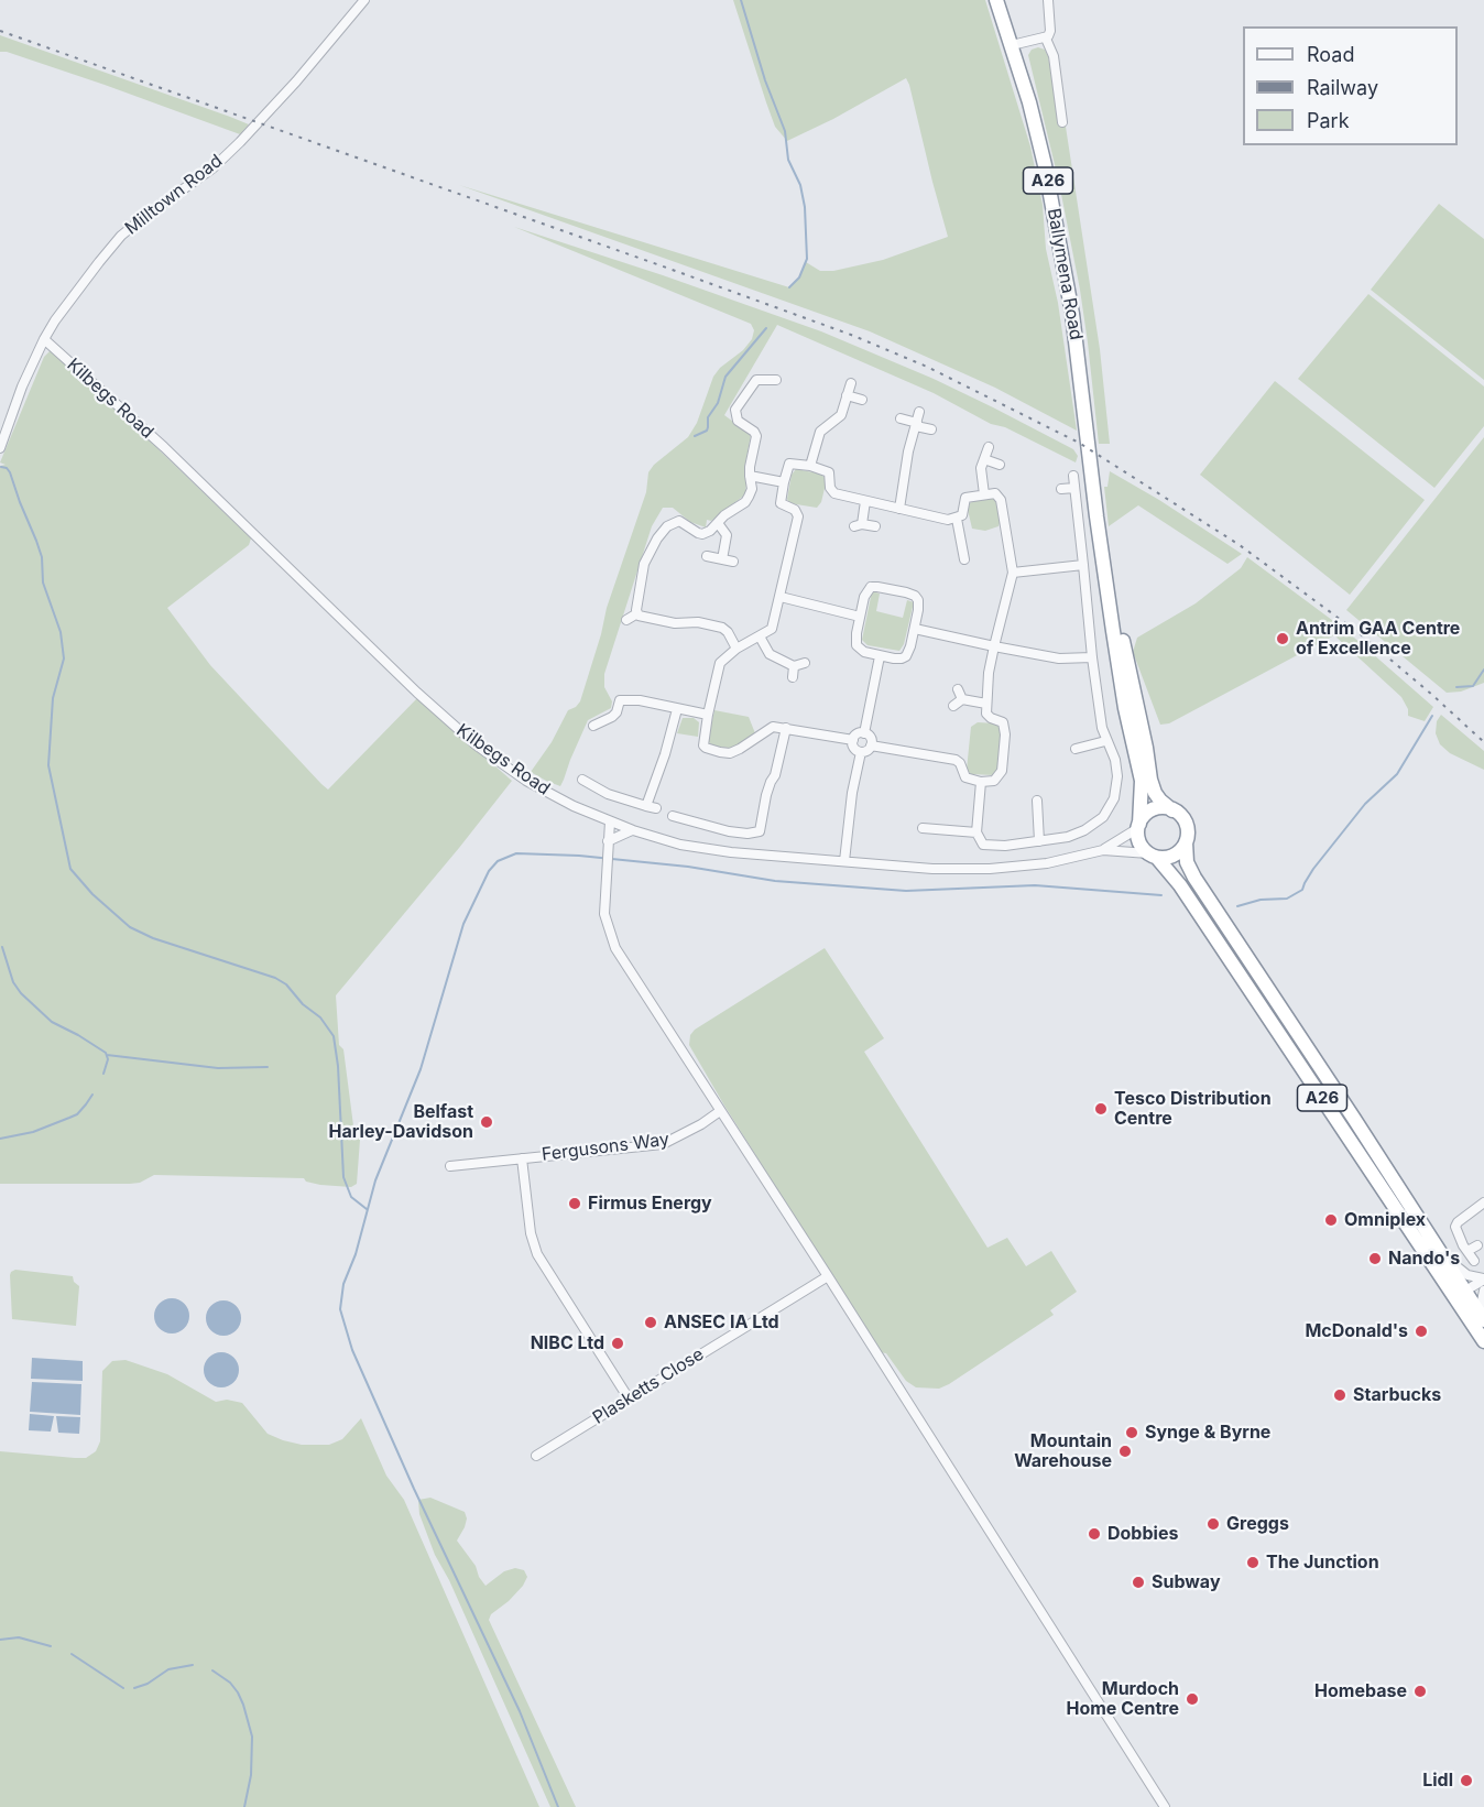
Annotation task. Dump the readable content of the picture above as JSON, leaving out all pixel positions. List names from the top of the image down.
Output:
{
  "streets": {
    "highway": ["A26", "Ballymena Road"],
    "street": [
      "Milltown Road",
      "Kilbegs Road",
      "Fergusons Way",
      "Plasketts Close"
    ]
  },
  "crossings": [
    ["A26", "Ballymena Road"],
    ["A26", "Kilbegs Road"],
    ["Milltown Road", "Kilbegs Road"],
    ["Ballymena Road", "Kilbegs Road"],
    ["Fergusons Way", "Plasketts Close"]
  ],
  "places": [
    "Antrim GAA Centre of Excellence",
    "Tesco Distribution Centre",
    "Belfast Harley-Davidson",
    "Firmus Energy",
    "Omniplex",
    "Nando's",
    "ANSEC IA Ltd",
    "McDonald's",
    "NIBC Ltd",
    "Starbucks",
    "Synge & Byrne",
    "Mountain Warehouse",
    "Greggs",
    "Dobbies",
    "The Junction",
    "Subway",
    "Homebase",
    "Murdoch Home Centre",
    "Lidl"
  ],
  "legend": ["Road", "Railway", "Park"]
}
